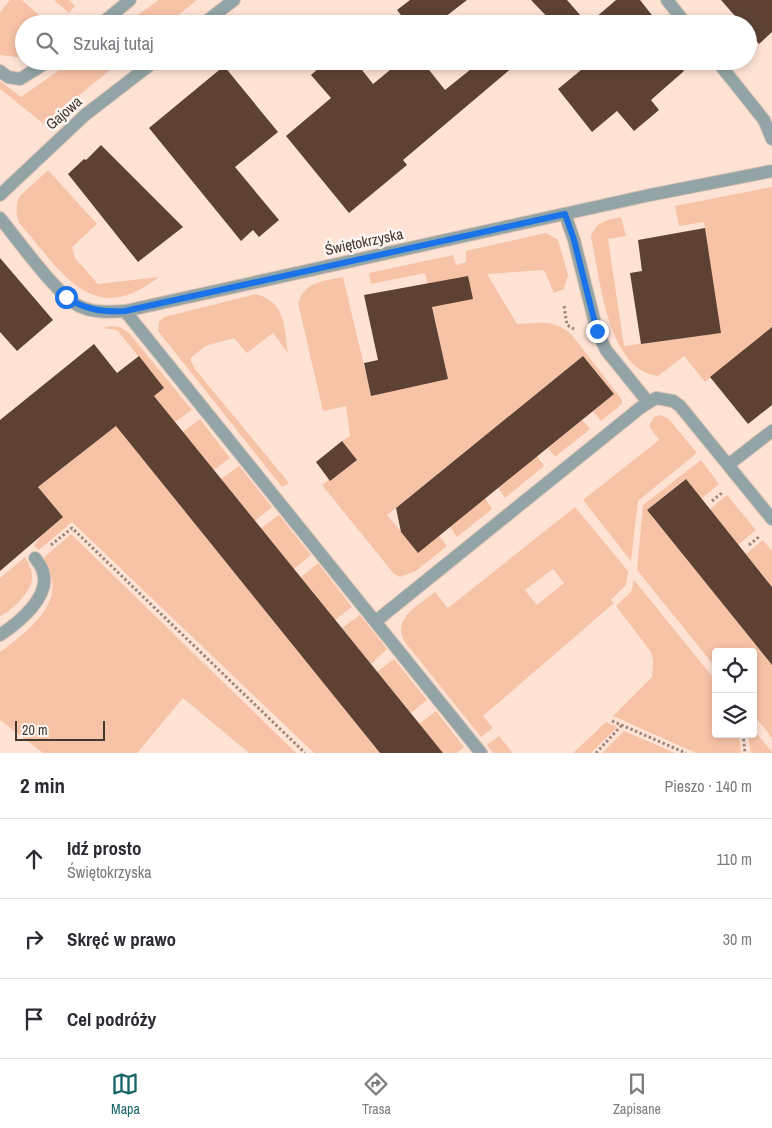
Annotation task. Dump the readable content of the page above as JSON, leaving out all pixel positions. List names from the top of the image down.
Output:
{
  "streets": {
    "street": ["Gajowa", "Świętokrzyska"]
  },
  "scale_bar": "20 m",
  "page": {
    "search": "Szukaj tutaj",
    "scale": "20 m",
    "heading": ["2 min", "Pieszo · 140 m"],
    "list": [
      ["Idź prosto", "Świętokrzyska", "110 m"],
      ["Skręć w prawo", "30 m"],
      "Cel podróży"
    ],
    "nav": ["Mapa", "Trasa", "Zapisane"]
  }
}
